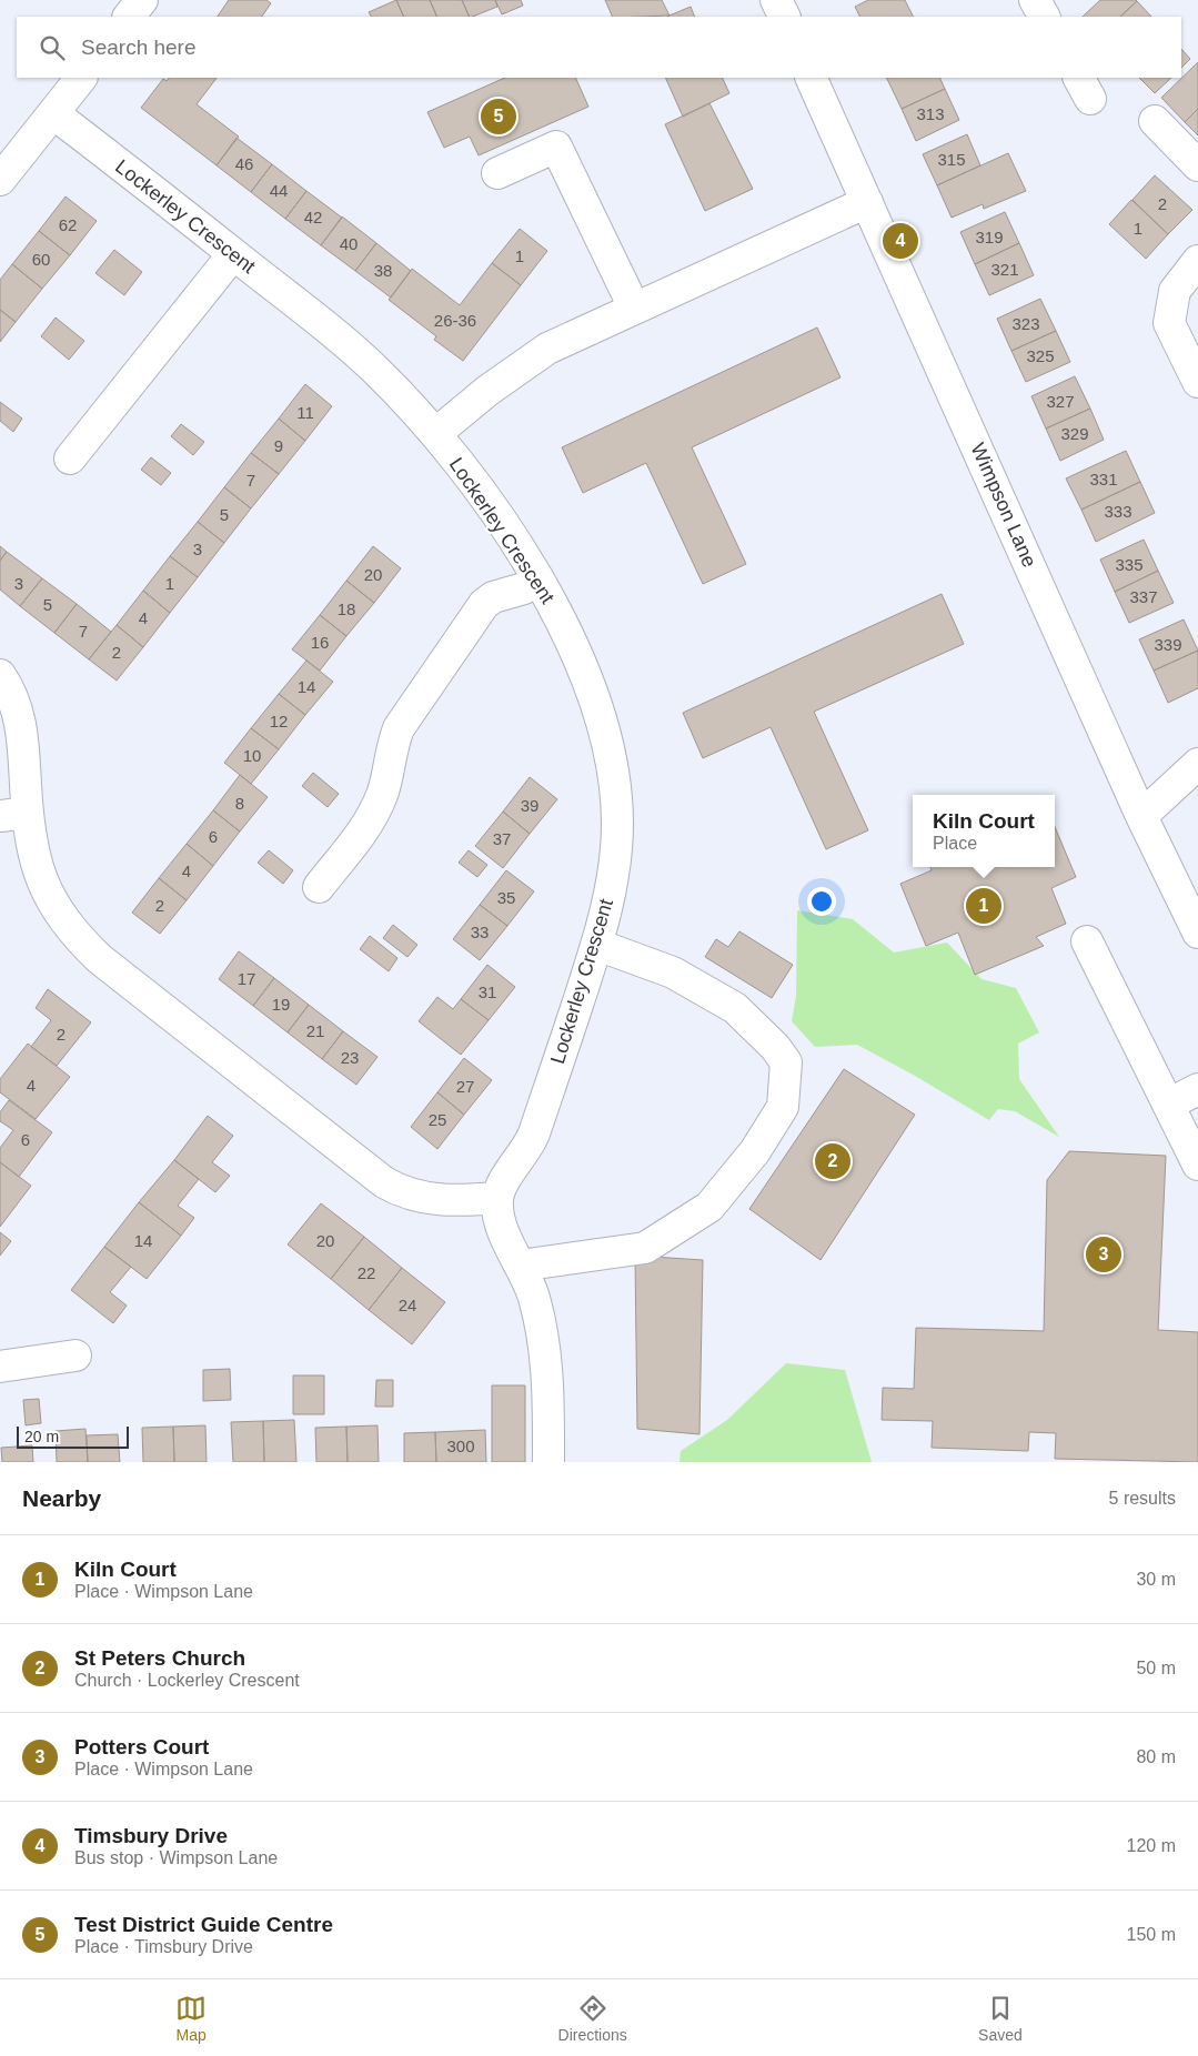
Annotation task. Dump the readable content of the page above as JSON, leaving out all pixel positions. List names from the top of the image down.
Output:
{
  "streets": {
    "street": ["Lockerley Crescent", "Wimpson Lane"]
  },
  "house_numbers": [
    "313",
    "315",
    "46",
    "44",
    "2",
    "42",
    "62",
    "1",
    "319",
    "40",
    "1",
    "60",
    "321",
    "38",
    "26-36",
    "323",
    "325",
    "327",
    "11",
    "329",
    "9",
    "331",
    "7",
    "333",
    "5",
    "3",
    "335",
    "20",
    "3",
    "1",
    "337",
    "5",
    "18",
    "4",
    "7",
    "16",
    "339",
    "2",
    "14",
    "12",
    "10",
    "8",
    "39",
    "6",
    "37",
    "4",
    "35",
    "2",
    "33",
    "17",
    "31",
    "19",
    "21",
    "2",
    "23",
    "4",
    "27",
    "25",
    "6",
    "14",
    "20",
    "22",
    "24",
    "300"
  ],
  "scale_bar": "20 m",
  "page": {
    "search": "Search here",
    "pins": [
      "5",
      "4",
      "1",
      "2",
      "3"
    ],
    "popup": ["Kiln Court", "Place"],
    "scale": "20 m",
    "heading": ["Nearby", "5 results"],
    "list": [
      {
        "mark": "1",
        "name": "Kiln Court",
        "note": "Place · Wimpson Lane",
        "value": "30 m"
      },
      {
        "mark": "2",
        "name": "St Peters Church",
        "note": "Church · Lockerley Crescent",
        "value": "50 m"
      },
      {
        "mark": "3",
        "name": "Potters Court",
        "note": "Place · Wimpson Lane",
        "value": "80 m"
      },
      {
        "mark": "4",
        "name": "Timsbury Drive",
        "note": "Bus stop · Wimpson Lane",
        "value": "120 m"
      },
      {
        "mark": "5",
        "name": "Test District Guide Centre",
        "note": "Place · Timsbury Drive",
        "value": "150 m"
      }
    ],
    "nav": ["Map", "Directions", "Saved"]
  }
}
